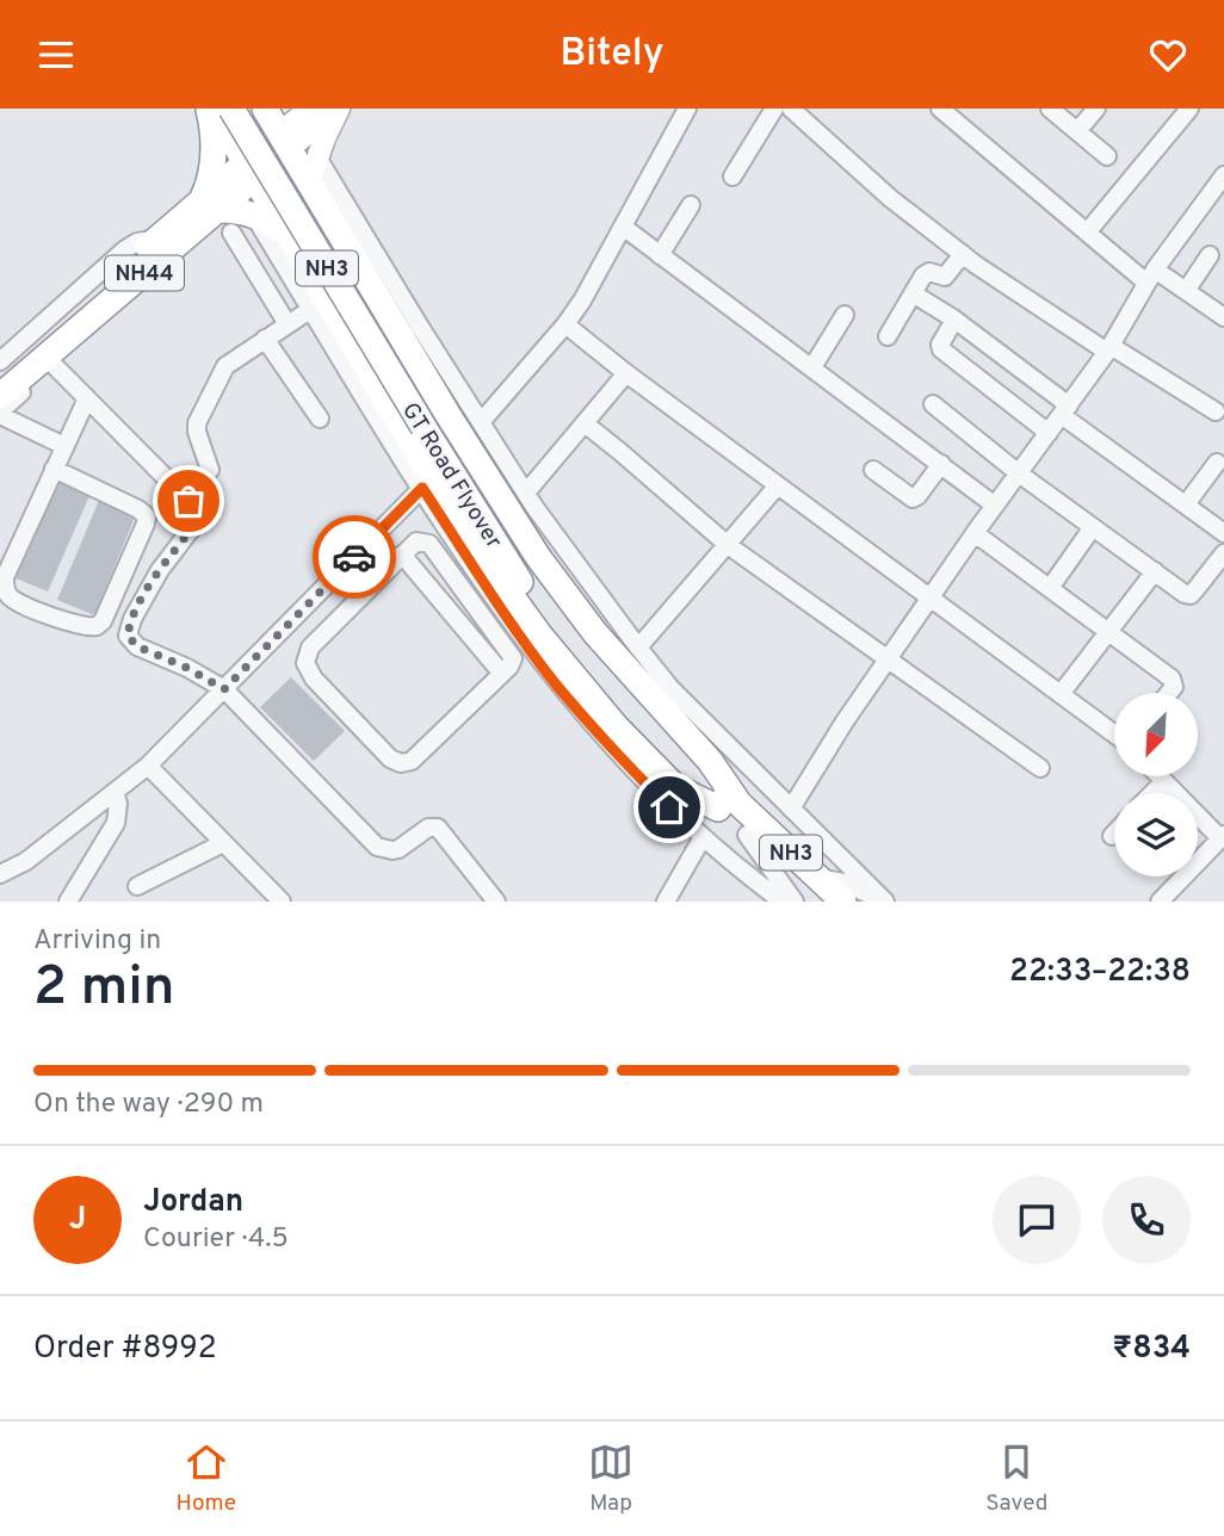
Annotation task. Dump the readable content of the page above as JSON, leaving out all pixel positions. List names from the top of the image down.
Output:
{
  "streets": {
    "highway": ["NH3", "NH44", "GT Road Flyover"]
  },
  "crossings": [
    ["NH3", "GT Road Flyover"]
  ],
  "north": "bottom left",
  "page": {
    "header": "Bitely",
    "heading": ["2 min", "Arriving in", "22:33–22:38"],
    "panel": [
      "Jordan",
      "Courier · 4.5",
      "Order #8992",
      "₹834"
    ],
    "bar": "On the way · 290 m",
    "round": "J",
    "tabs": ["Home", "Map", "Saved"]
  }
}
